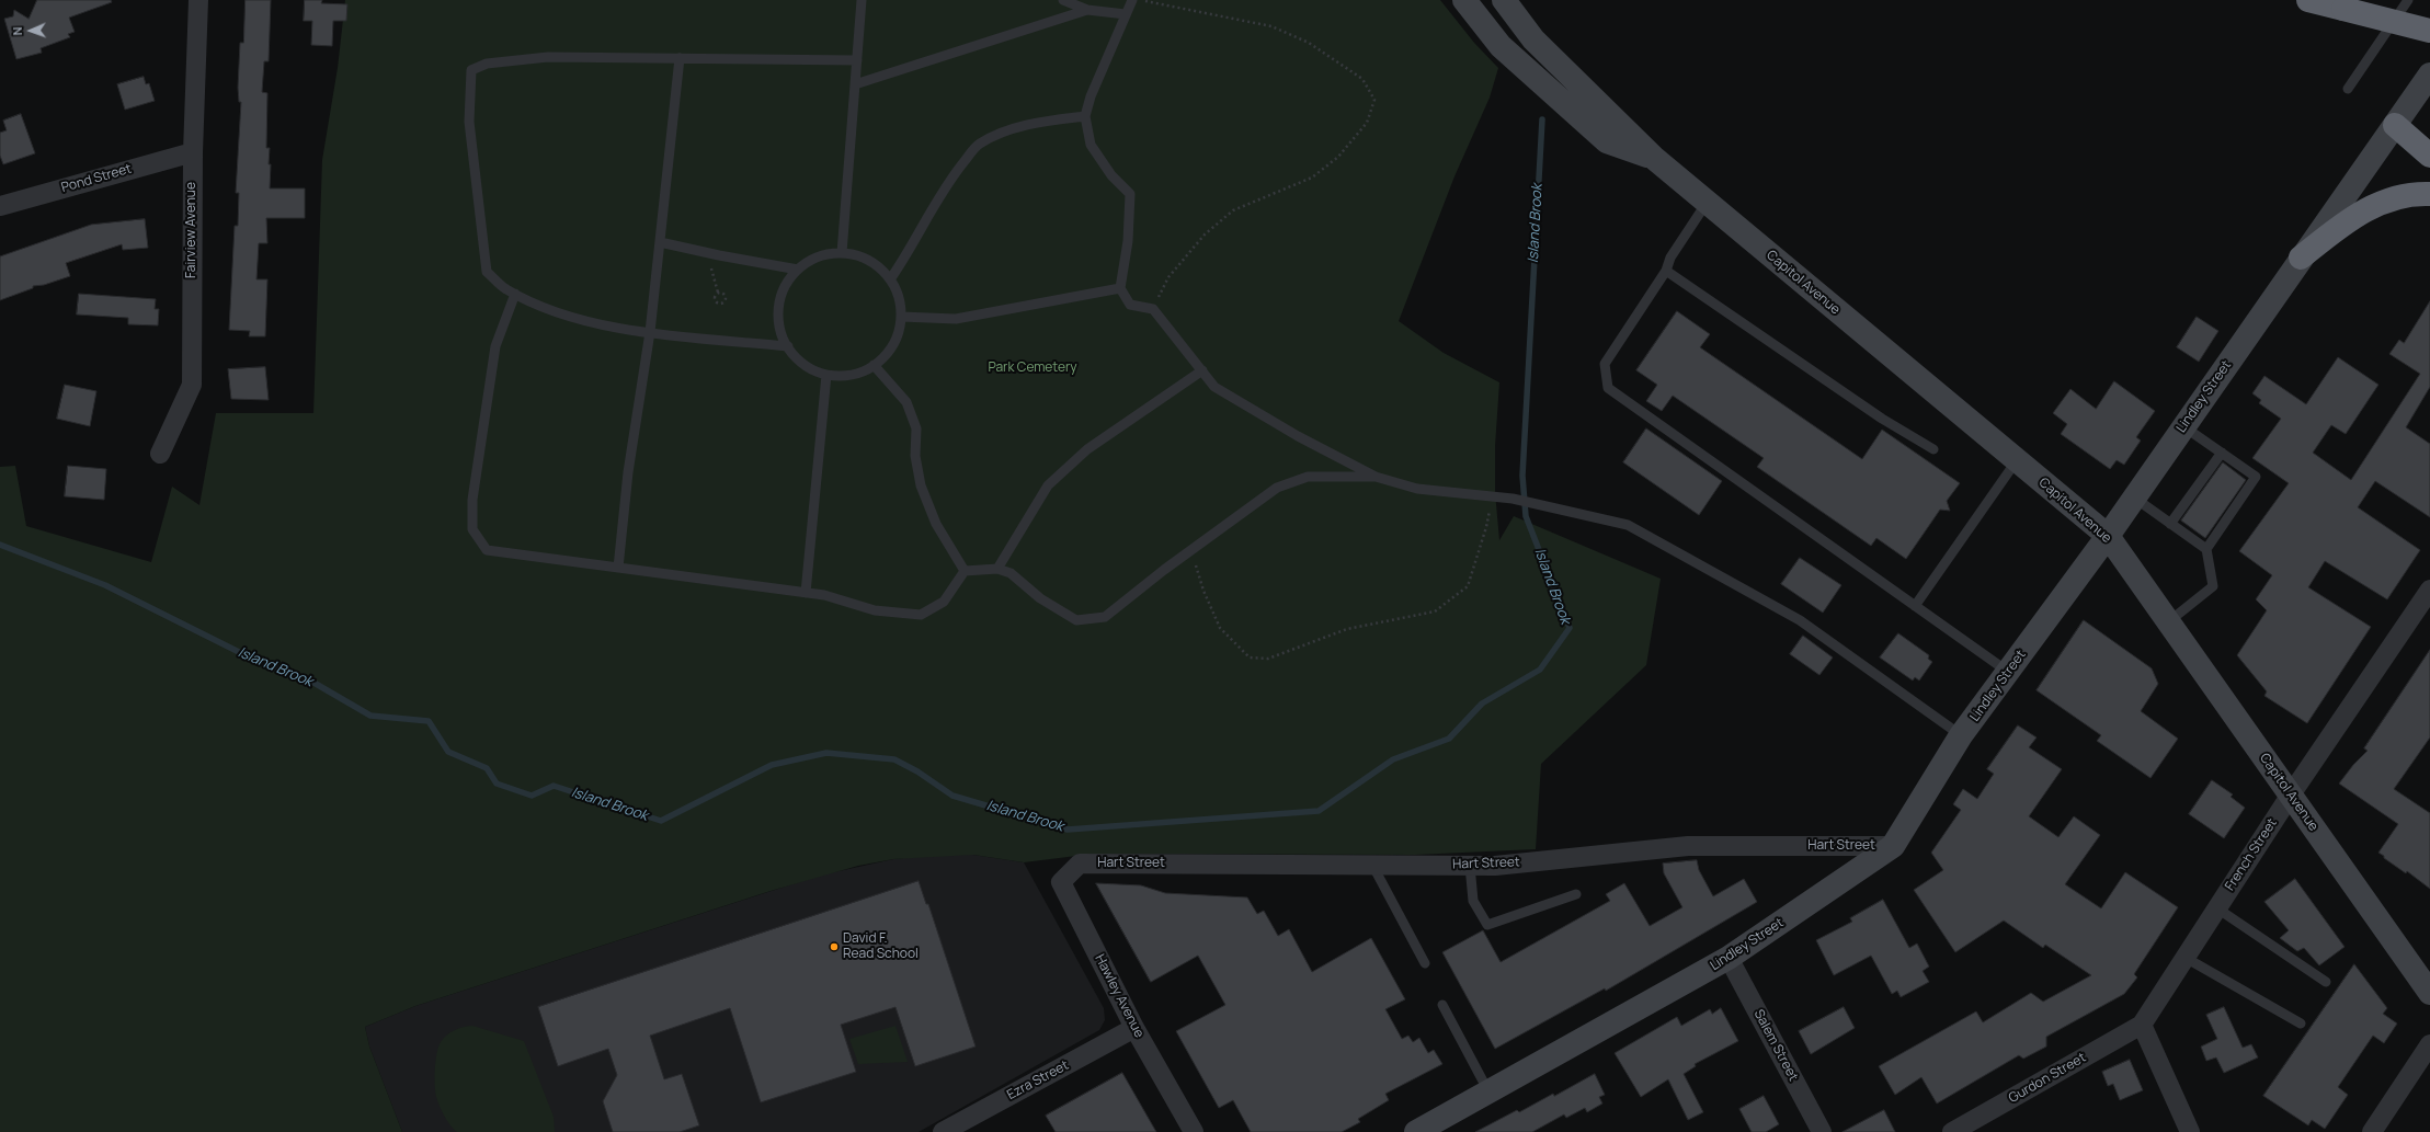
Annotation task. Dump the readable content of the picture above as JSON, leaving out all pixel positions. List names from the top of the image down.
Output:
{
  "streets": {
    "main road": ["Capitol Avenue", "Lindley Street"],
    "street": [
      "Pond Street",
      "Fairview Avenue",
      "Hart Street",
      "French Street",
      "Hawley Avenue",
      "Salem Street",
      "Gurdon Street",
      "Ezra Street"
    ]
  },
  "crossings": [
    ["Pond Street", "Fairview Avenue"],
    ["Capitol Avenue", "Lindley Street"],
    ["Capitol Avenue", "French Street"],
    ["Lindley Street", "Hart Street"],
    ["Lindley Street", "Salem Street"],
    ["Hart Street", "Hawley Avenue"],
    ["French Street", "Gurdon Street"],
    ["Hawley Avenue", "Ezra Street"]
  ],
  "water": ["Island Brook"],
  "parks": ["Park Cemetery"],
  "places": ["David F. Read School"],
  "north": "left"
}
